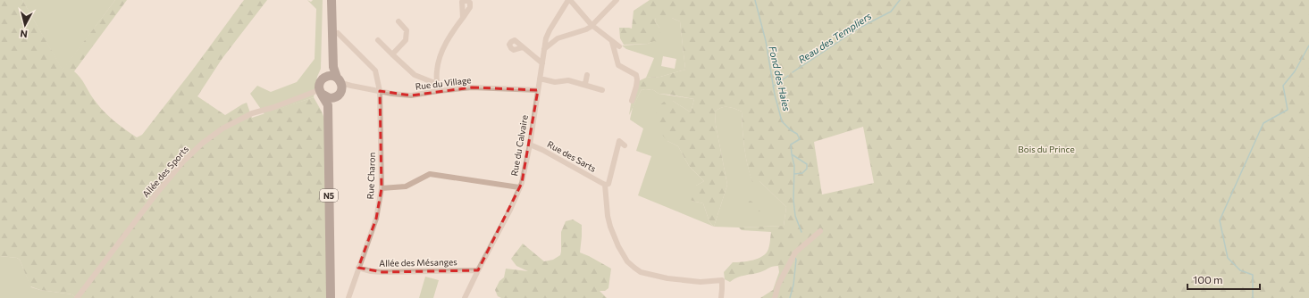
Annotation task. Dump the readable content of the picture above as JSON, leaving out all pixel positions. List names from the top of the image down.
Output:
{
  "streets": {
    "main road": ["N5"],
    "street": [
      "Rue du Village",
      "Rue du Calvaire",
      "Rue des Sarts",
      "Allée des Sports",
      "Rue Charon",
      "Allée des Mésanges"
    ]
  },
  "crossings": [
    ["Rue du Village", "Rue du Calvaire"],
    ["Rue du Village", "Allée des Sports"],
    ["Rue du Village", "Rue Charon"],
    ["Rue du Village", "N5"],
    ["Rue du Calvaire", "Rue des Sarts"],
    ["Rue du Calvaire", "Allée des Mésanges"],
    ["Allée des Sports", "N5"],
    ["Rue Charon", "Allée des Mésanges"]
  ],
  "water": ["Reau des Templiers", "Fond des Haies"],
  "parks": ["Bois du Prince"],
  "scale_bar": "100 m",
  "north": "bottom"
}
